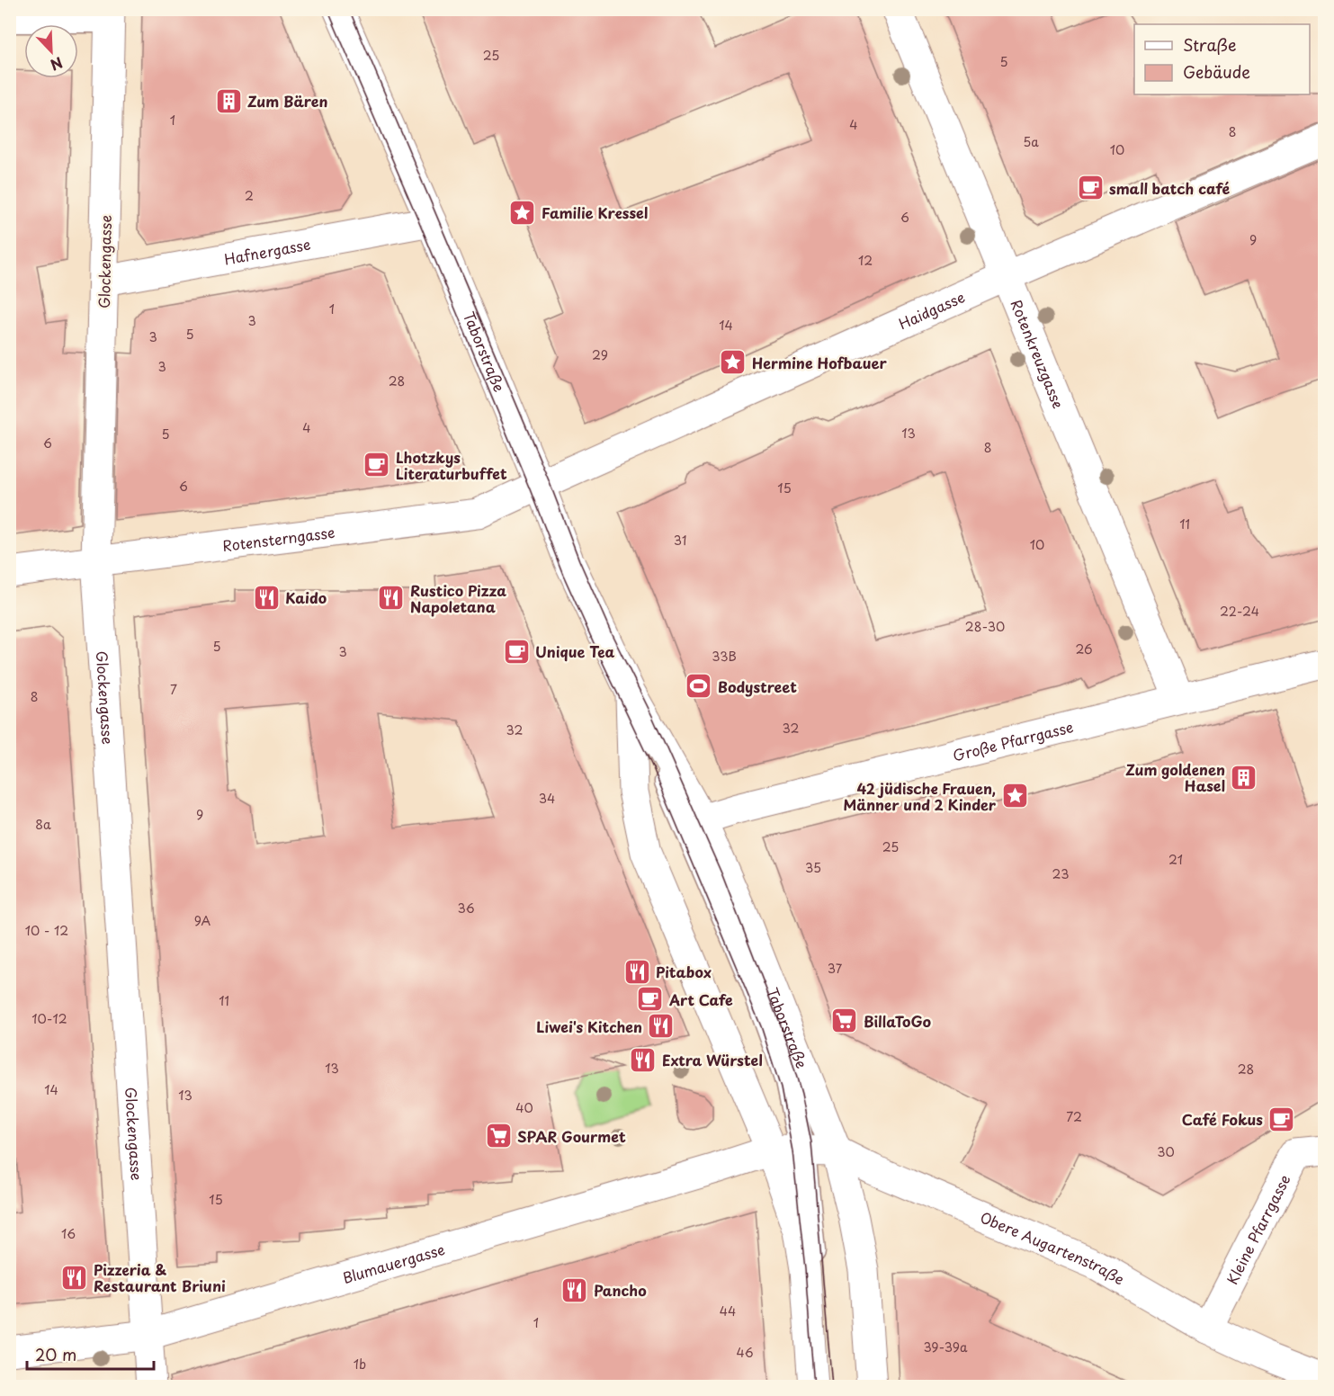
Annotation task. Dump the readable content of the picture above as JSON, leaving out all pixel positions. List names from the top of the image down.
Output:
{
  "streets": {
    "street": [
      "Hafnergasse",
      "Glockengasse",
      "Haidgasse",
      "Taborstraße",
      "Rotenkreuzgasse",
      "Rotensterngasse",
      "Große Pfarrgasse",
      "Kleine Pfarrgasse",
      "Obere Augartenstraße",
      "Blumauergasse"
    ]
  },
  "crossings": [
    ["Hafnergasse", "Glockengasse"],
    ["Hafnergasse", "Taborstraße"],
    ["Glockengasse", "Rotensterngasse"],
    ["Glockengasse", "Blumauergasse"],
    ["Haidgasse", "Taborstraße"],
    ["Haidgasse", "Rotenkreuzgasse"],
    ["Haidgasse", "Rotensterngasse"],
    ["Taborstraße", "Rotensterngasse"],
    ["Taborstraße", "Große Pfarrgasse"],
    ["Taborstraße", "Obere Augartenstraße"],
    ["Taborstraße", "Blumauergasse"],
    ["Rotenkreuzgasse", "Große Pfarrgasse"],
    ["Kleine Pfarrgasse", "Obere Augartenstraße"],
    ["Obere Augartenstraße", "Blumauergasse"]
  ],
  "places": {
    "building": ["Zum Bären", "Zum goldenen Hasel"],
    "cafe": [
      "small batch café",
      "Lhotzkys Literaturbuffet",
      "Unique Tea",
      "Art Cafe",
      "Café Fokus"
    ],
    "place": ["Familie Kressel", "Hermine Hofbauer", "42 jüdische Frauen, Männer und 2 Kinder"],
    "restaurant": [
      "Kaido",
      "Rustico Pizza Napoletana",
      "Pitabox",
      "Liwei's Kitchen",
      "Extra Würstel",
      "Pizzeria & Restaurant Briuni",
      "Pancho"
    ],
    "sports": ["Bodystreet"],
    "supermarket": ["BillaToGo", "SPAR Gourmet"]
  },
  "house_numbers": [
    "25",
    "5",
    "1",
    "4",
    "8",
    "5a",
    "10",
    "2",
    "6",
    "9",
    "12",
    "1",
    "3",
    "14",
    "5",
    "3",
    "29",
    "3",
    "28",
    "4",
    "13",
    "5",
    "6",
    "8",
    "6",
    "15",
    "11",
    "31",
    "10",
    "22-24",
    "28-30",
    "5",
    "26",
    "3",
    "33B",
    "7",
    "8",
    "32",
    "32",
    "34",
    "9",
    "8a",
    "25",
    "21",
    "35",
    "23",
    "36",
    "9A",
    "10 - 12",
    "37",
    "11",
    "10-12",
    "13",
    "28",
    "14",
    "13",
    "40",
    "72",
    "30",
    "15",
    "16",
    "44",
    "1",
    "39-39a",
    "46",
    "1b"
  ],
  "legend": ["Straße", "Gebäude"],
  "scale_bar": "20 m",
  "north": "bottom right"
}
